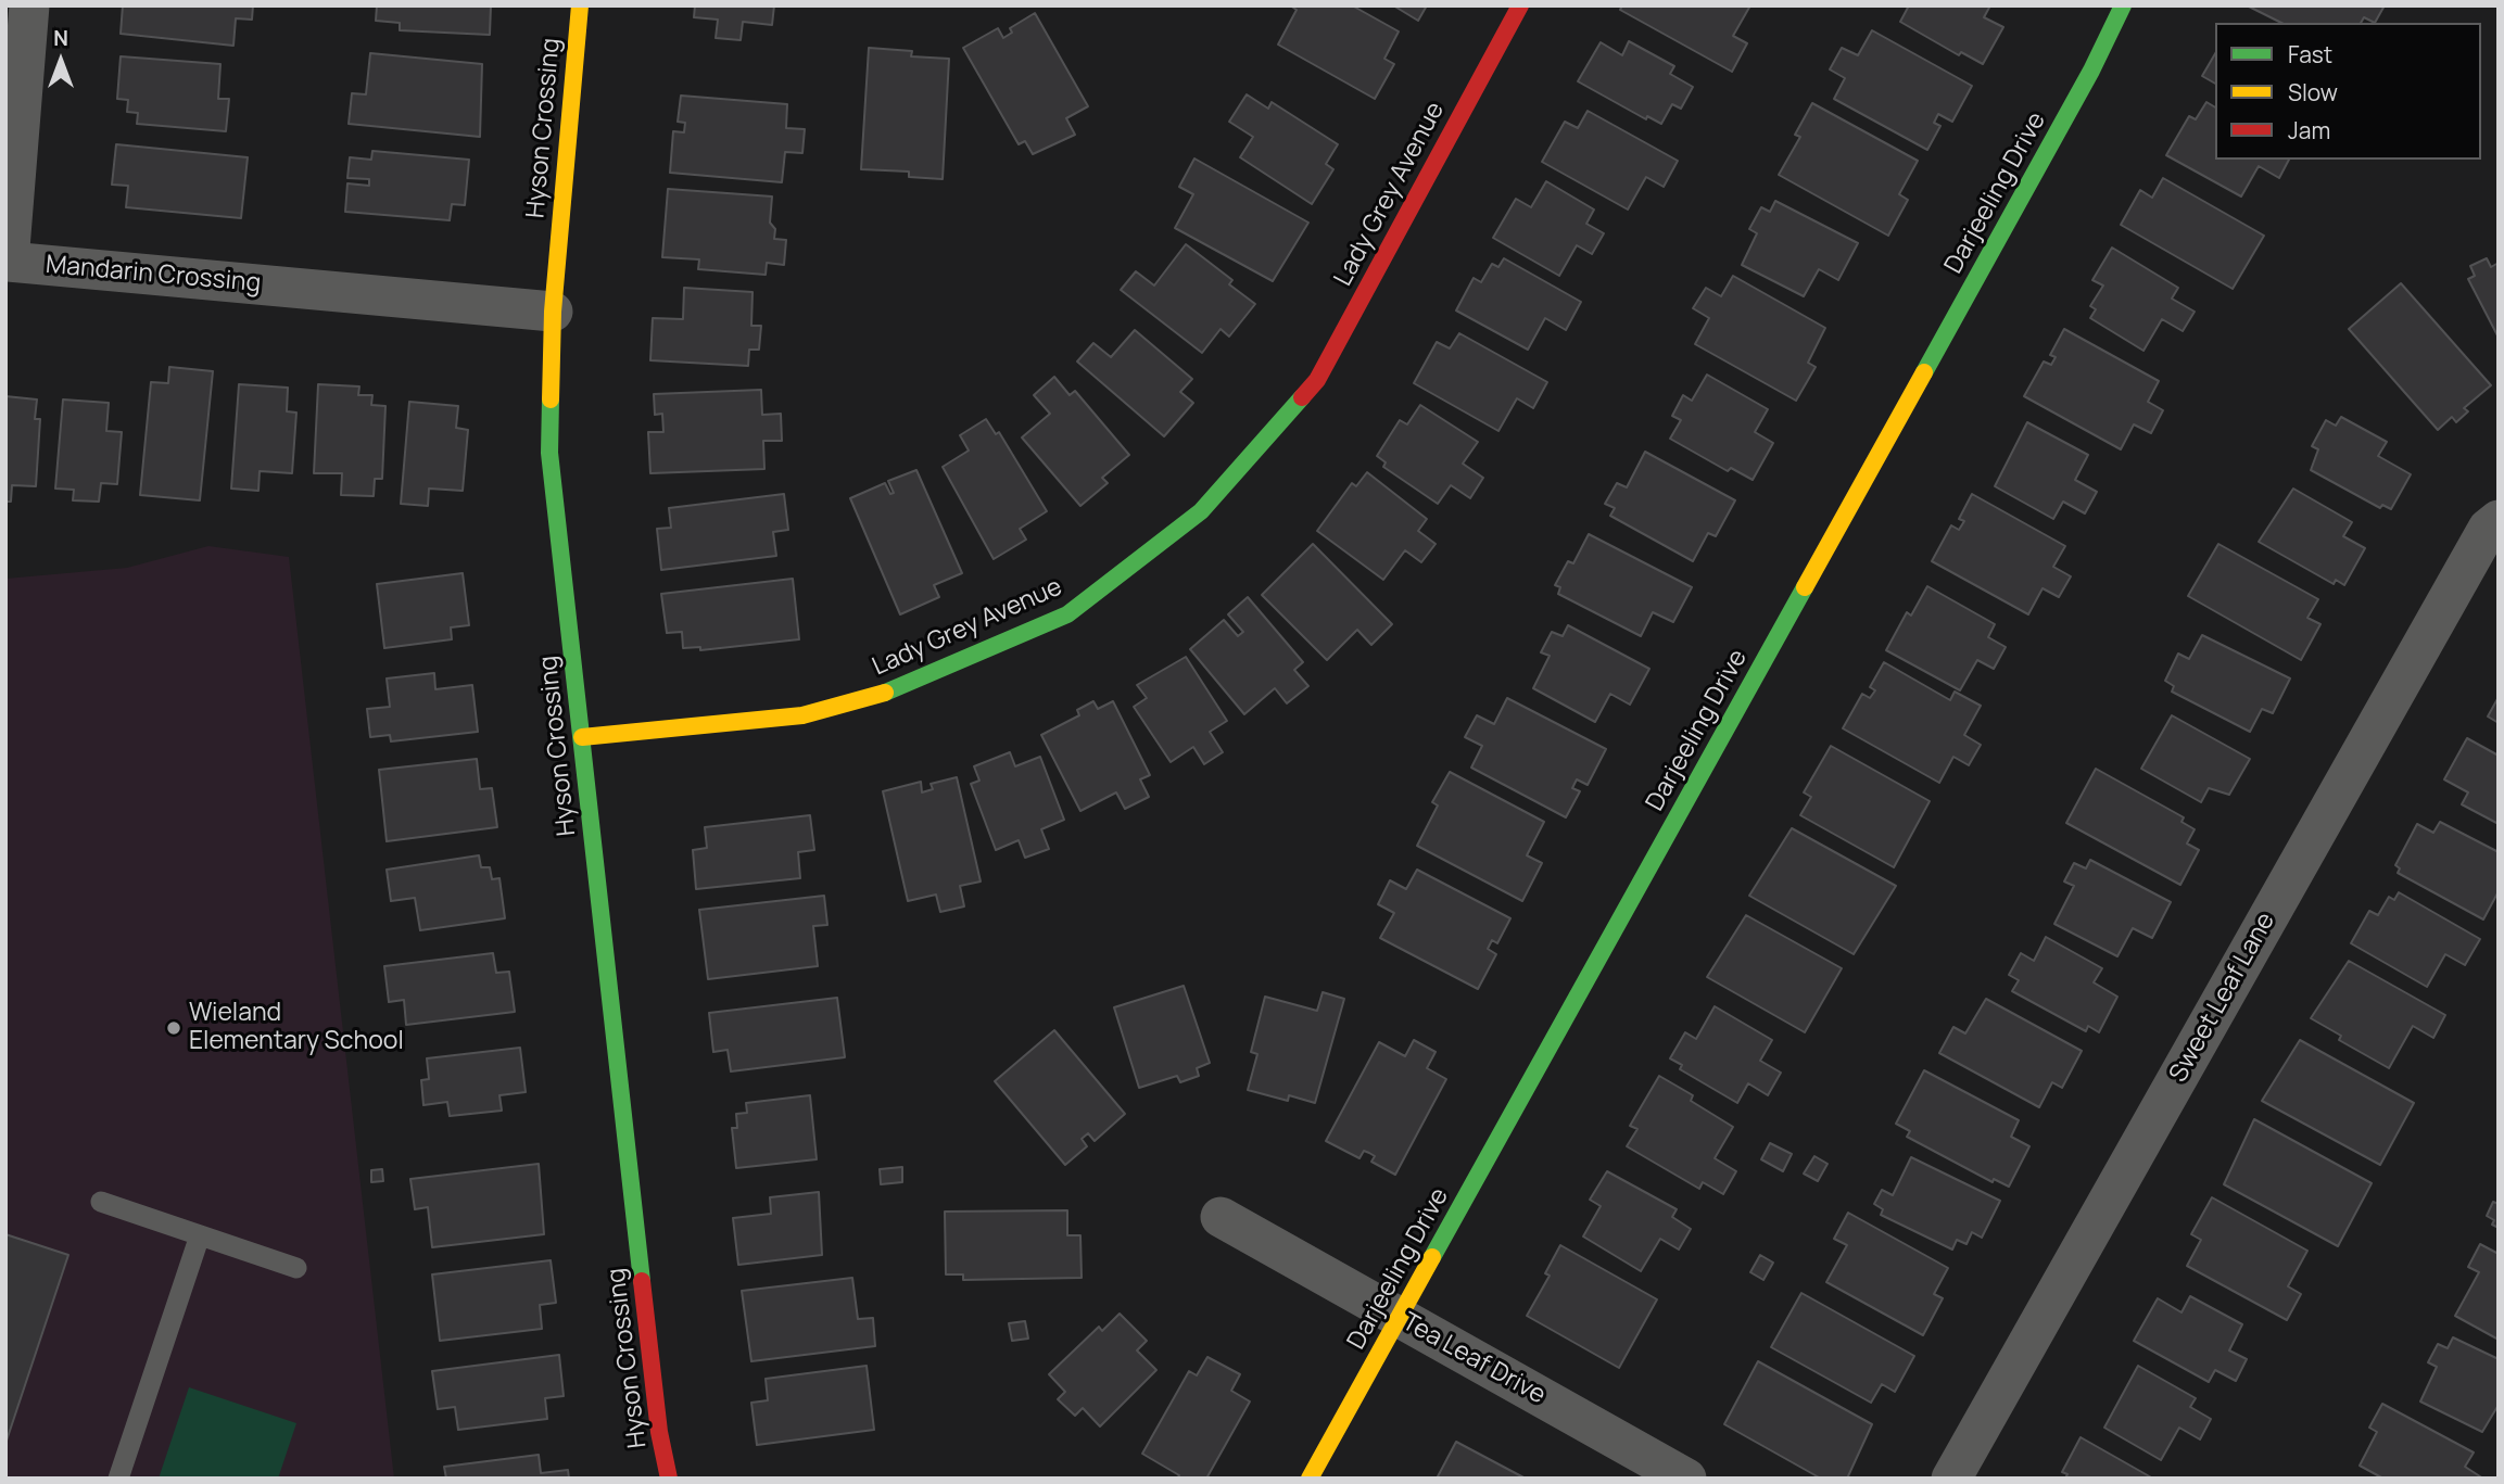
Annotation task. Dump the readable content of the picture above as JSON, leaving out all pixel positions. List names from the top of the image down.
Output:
{
  "streets": {
    "street": [
      "Hyson Crossing",
      "Darjeeling Drive",
      "Lady Grey Avenue",
      "Mandarin Crossing",
      "Sweet Leaf Lane",
      "Tea Leaf Drive"
    ]
  },
  "crossings": [
    ["Hyson Crossing", "Lady Grey Avenue"],
    ["Hyson Crossing", "Mandarin Crossing"],
    ["Darjeeling Drive", "Tea Leaf Drive"]
  ],
  "places": ["Wieland Elementary School"],
  "legend": ["Fast", "Slow", "Jam"],
  "north": "top"
}
